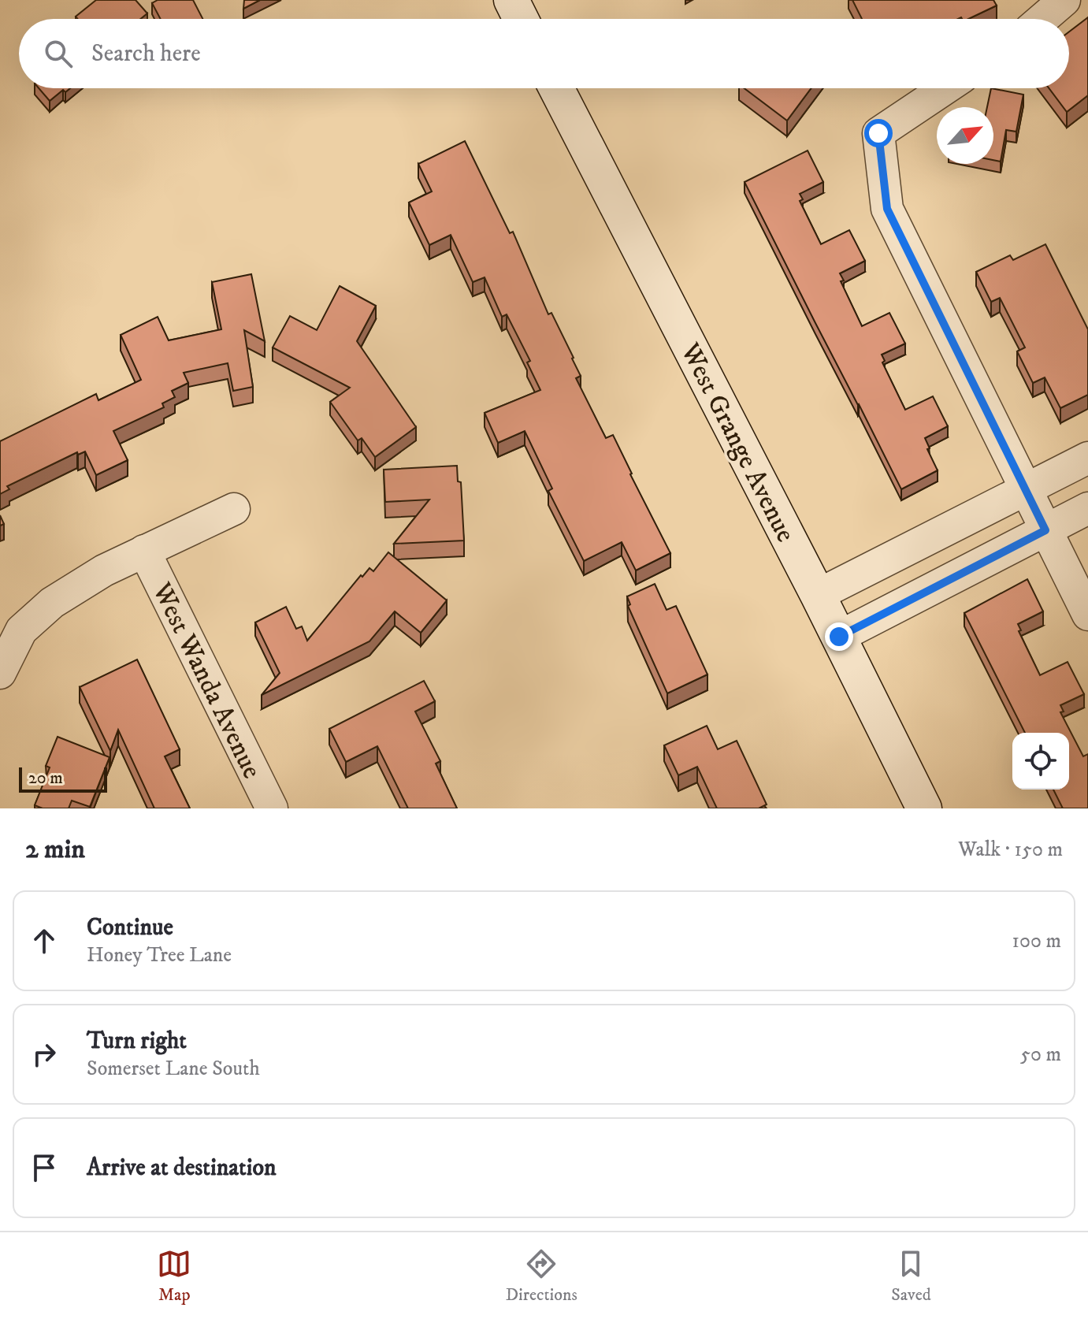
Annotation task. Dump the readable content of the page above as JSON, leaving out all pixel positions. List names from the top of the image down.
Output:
{
  "streets": {
    "street": ["West Grange Avenue", "West Wanda Avenue"]
  },
  "scale_bar": "20 m",
  "north": "top right",
  "page": {
    "search": "Search here",
    "scale": "20 m",
    "heading": ["2 min", "Walk · 150 m"],
    "list": [
      ["Continue", "Honey Tree Lane", "100 m"],
      ["Turn right", "Somerset Lane South", "50 m"],
      "Arrive at destination"
    ],
    "nav": ["Map", "Directions", "Saved"]
  }
}
